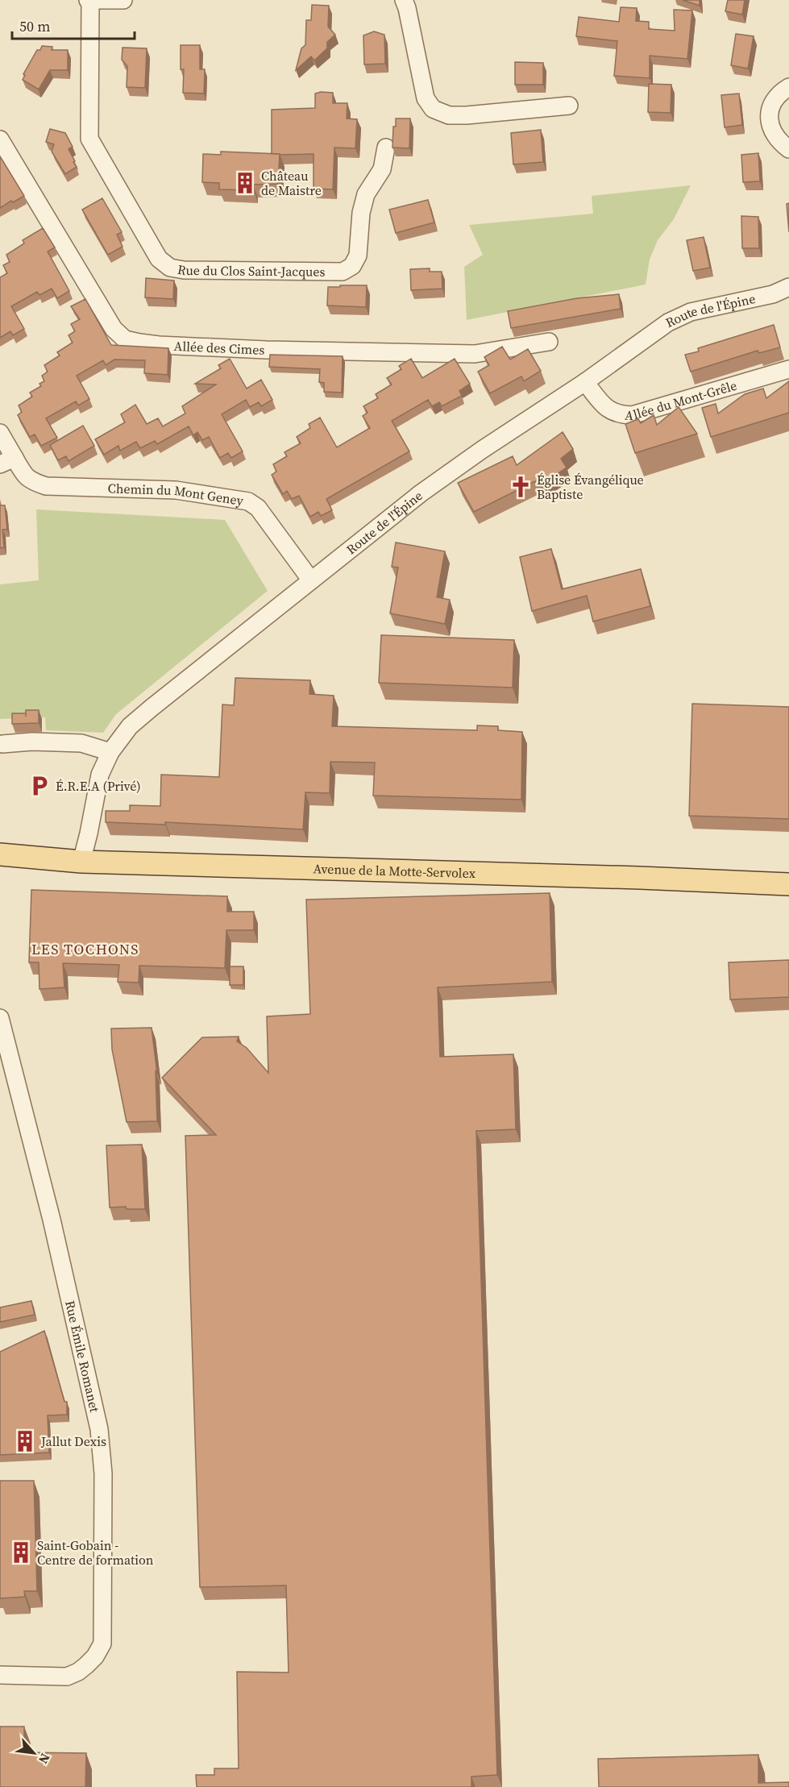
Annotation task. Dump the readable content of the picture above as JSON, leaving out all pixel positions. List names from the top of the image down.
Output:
{
  "streets": {
    "main road": ["Avenue de la Motte-Servolex"],
    "street": [
      "Rue du Clos Saint-Jacques",
      "Route de l'Épine",
      "Allée des Cimes",
      "Allée du Mont-Grêle",
      "Chemin du Mont Geney",
      "Rue Émile Romanet"
    ]
  },
  "crossings": [
    ["Route de l'Épine", "Allée du Mont-Grêle"],
    ["Route de l'Épine", "Chemin du Mont Geney"],
    ["Route de l'Épine", "Avenue de la Motte-Servolex"]
  ],
  "districts": ["LES TOCHONS"],
  "places": {
    "building": ["Château de Maistre", "Jallut Dexis", "Saint-Gobain - Centre de formation"],
    "church": ["Église Évangélique Baptiste"],
    "parking": ["É.R.E.A (Privé)"]
  },
  "scale_bar": "50 m",
  "north": "bottom right"
}
